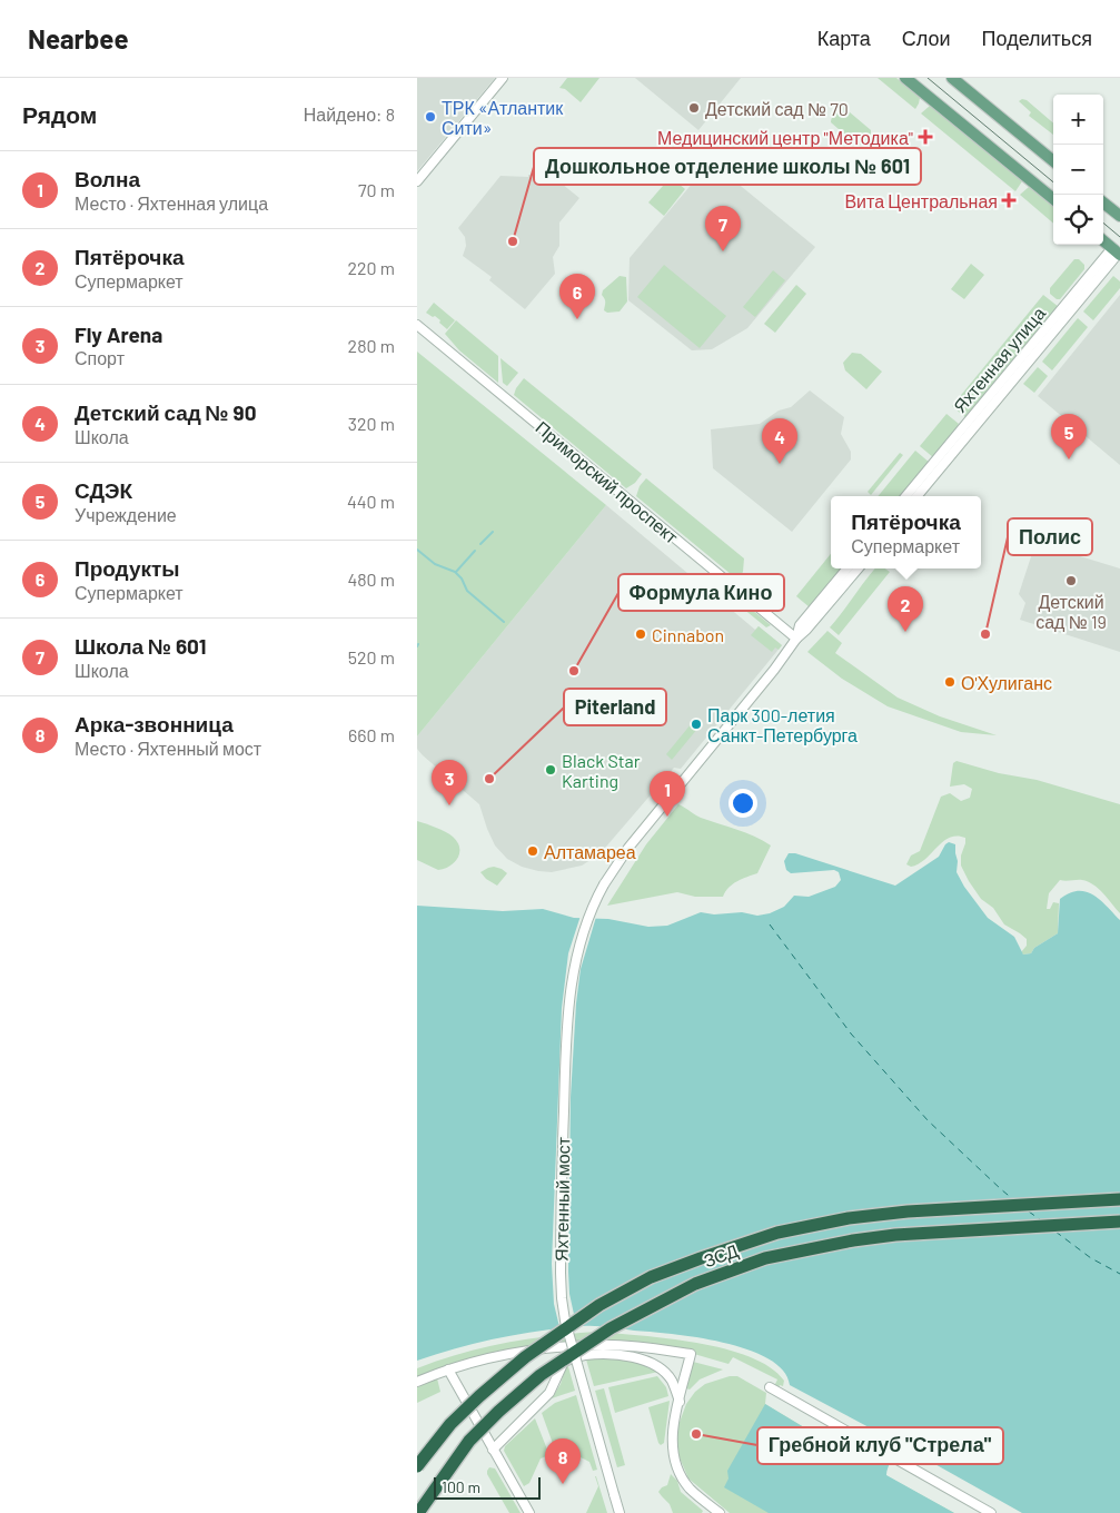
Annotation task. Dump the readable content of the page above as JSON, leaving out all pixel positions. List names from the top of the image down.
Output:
{
  "streets": {
    "highway": ["ЗСД"],
    "street": ["Яхтенная улица", "Приморский проспект", "Яхтенный мост"]
  },
  "crossings": [
    ["Приморский проспект", "Яхтенный мост"]
  ],
  "places": {
    "other": [
      "Детский сад № 70",
      "ТРК «Атлантик Сити»",
      "Дошкольное отделение школы № 601",
      "Детский сад № 19",
      "Cinnabon",
      "Полис",
      "Формула Кино",
      "О'Хулиганс",
      "Парк 300-летия Санкт-Петербурга",
      "Black Star Karting",
      "Piterland",
      "Алтамареа",
      "Гребной клуб \"Стрела\""
    ],
    "health": ["Медицинский центр \"Методика\"", "Вита Центральная"]
  },
  "scale_bar": "100 m",
  "page": {
    "header": "Nearbee",
    "nav": ["Карта", "Слои", "Поделиться"],
    "heading": ["Рядом", "Найдено: 8"],
    "map_buttons": ["+", "−"],
    "list": [
      {
        "mark": "1",
        "name": "Волна",
        "note": "Место · Яхтенная улица",
        "value": "70 m"
      },
      {
        "mark": "2",
        "name": "Пятёрочка",
        "note": "Супермаркет",
        "value": "220 m"
      },
      {
        "mark": "3",
        "name": "Fly Arena",
        "note": "Спорт",
        "value": "280 m"
      },
      {
        "mark": "4",
        "name": "Детский сад № 90",
        "note": "Школа",
        "value": "320 m"
      },
      {
        "mark": "5",
        "name": "СДЭК",
        "note": "Учреждение",
        "value": "440 m"
      },
      {
        "mark": "6",
        "name": "Продукты",
        "note": "Супермаркет",
        "value": "480 m"
      },
      {
        "mark": "7",
        "name": "Школа № 601",
        "note": "Школа",
        "value": "520 m"
      },
      {
        "mark": "8",
        "name": "Арка-звонница",
        "note": "Место · Яхтенный мост",
        "value": "660 m"
      }
    ],
    "pins": [
      "7",
      "6",
      "5",
      "4",
      "2",
      "3",
      "1",
      "8"
    ],
    "popup": ["Пятёрочка", "Супермаркет"],
    "scale": "100 m"
  }
}
